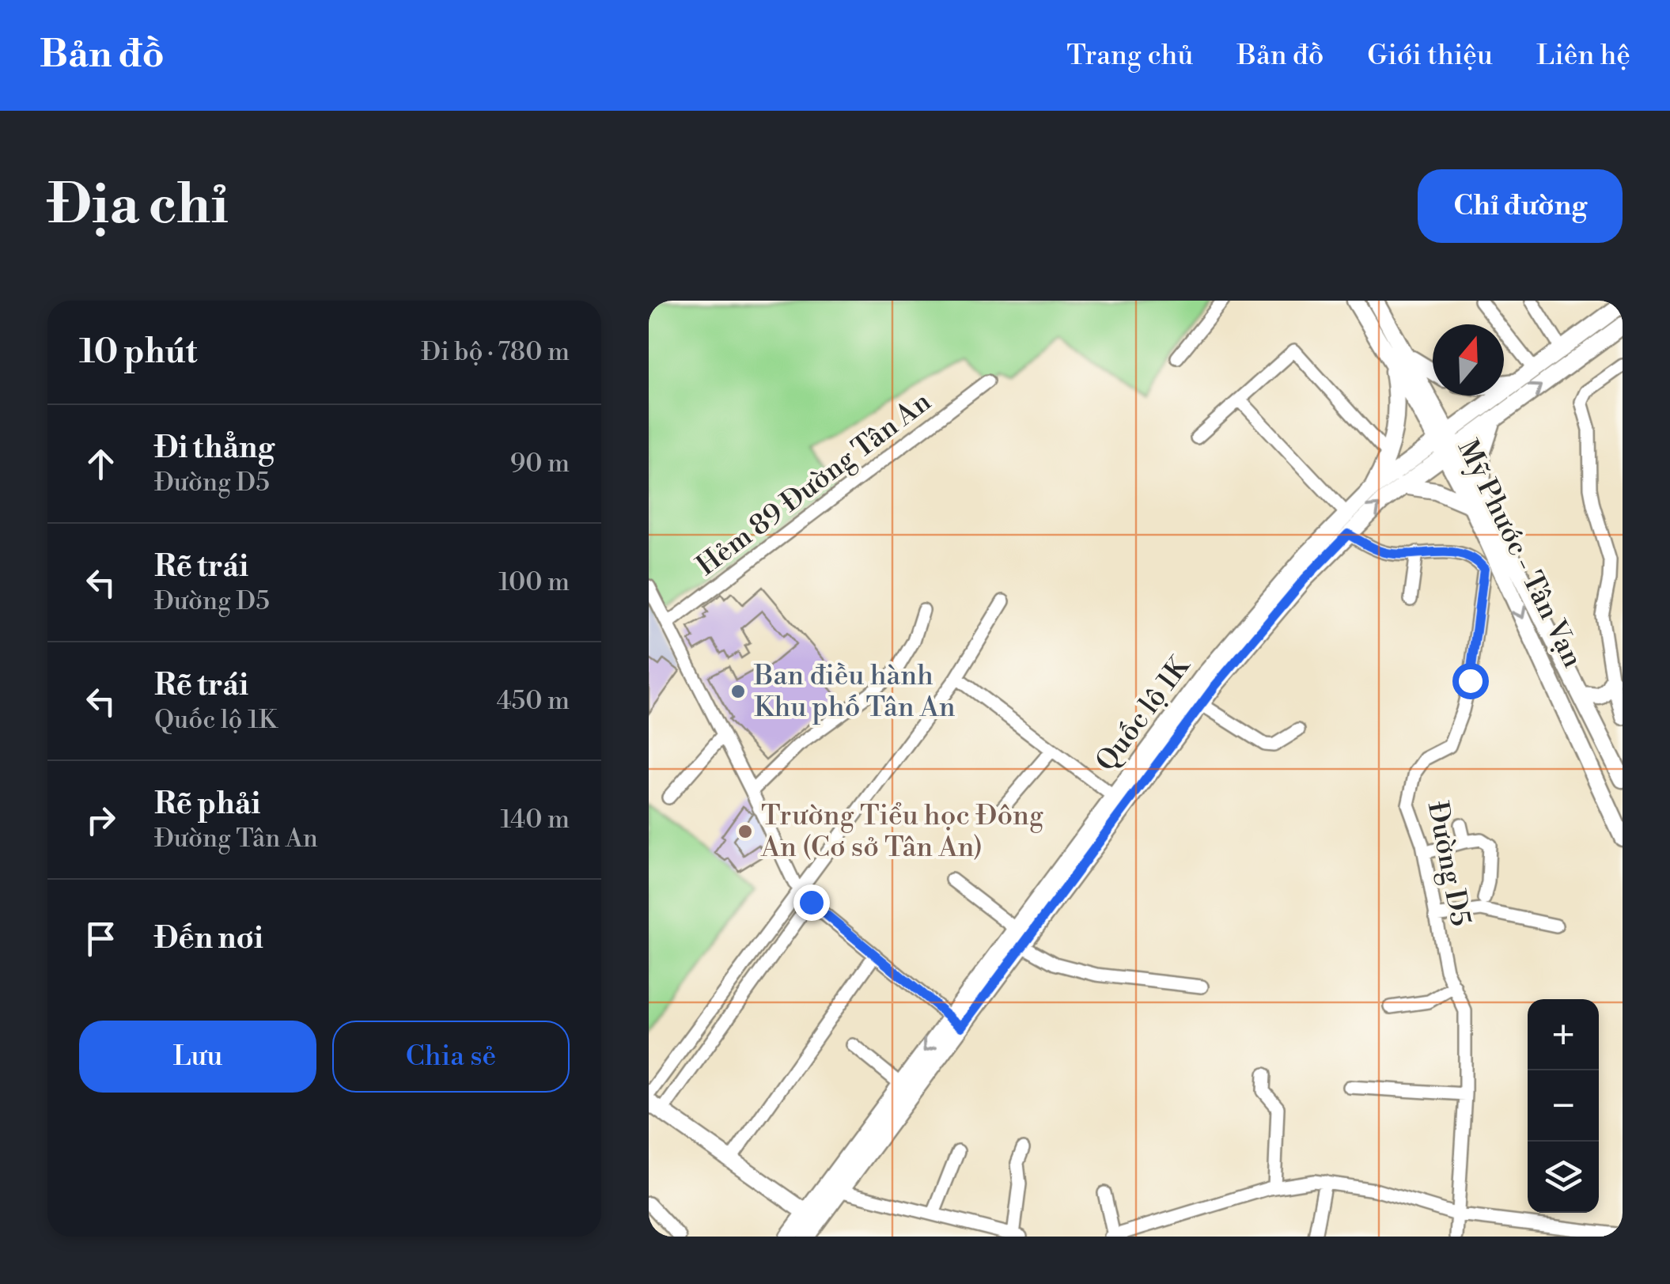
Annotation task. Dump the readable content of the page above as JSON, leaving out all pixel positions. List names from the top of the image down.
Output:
{
  "streets": {
    "main road": ["Mỹ Phước - Tân Vạn", "Quốc lộ 1K"],
    "street": ["Hẻm 89 Đường Tân An", "Đường D5"]
  },
  "crossings": [
    ["Mỹ Phước - Tân Vạn", "Quốc lộ 1K"]
  ],
  "places": ["Ban điều hành Khu phố Tân An", "Trường Tiểu học Đông An (Cơ sở Tân An)"],
  "north": "top",
  "page": {
    "header": "Bản đồ",
    "nav": [
      "Trang chủ",
      "Bản đồ",
      "Giới thiệu",
      "Liên hệ"
    ],
    "buttons": [
      "Chỉ đường",
      ["Lưu", "Chia sẻ"]
    ],
    "title": "Địa chỉ",
    "heading": ["10 phút", "Đi bộ · 780 m"],
    "list": [
      ["Đi thẳng", "Đường D5", "90 m"],
      ["Rẽ trái", "Đường D5", "100 m"],
      ["Rẽ trái", "Quốc lộ 1K", "450 m"],
      ["Rẽ phải", "Đường Tân An", "140 m"],
      "Đến nơi"
    ],
    "map_buttons": ["+", "−"]
  }
}
